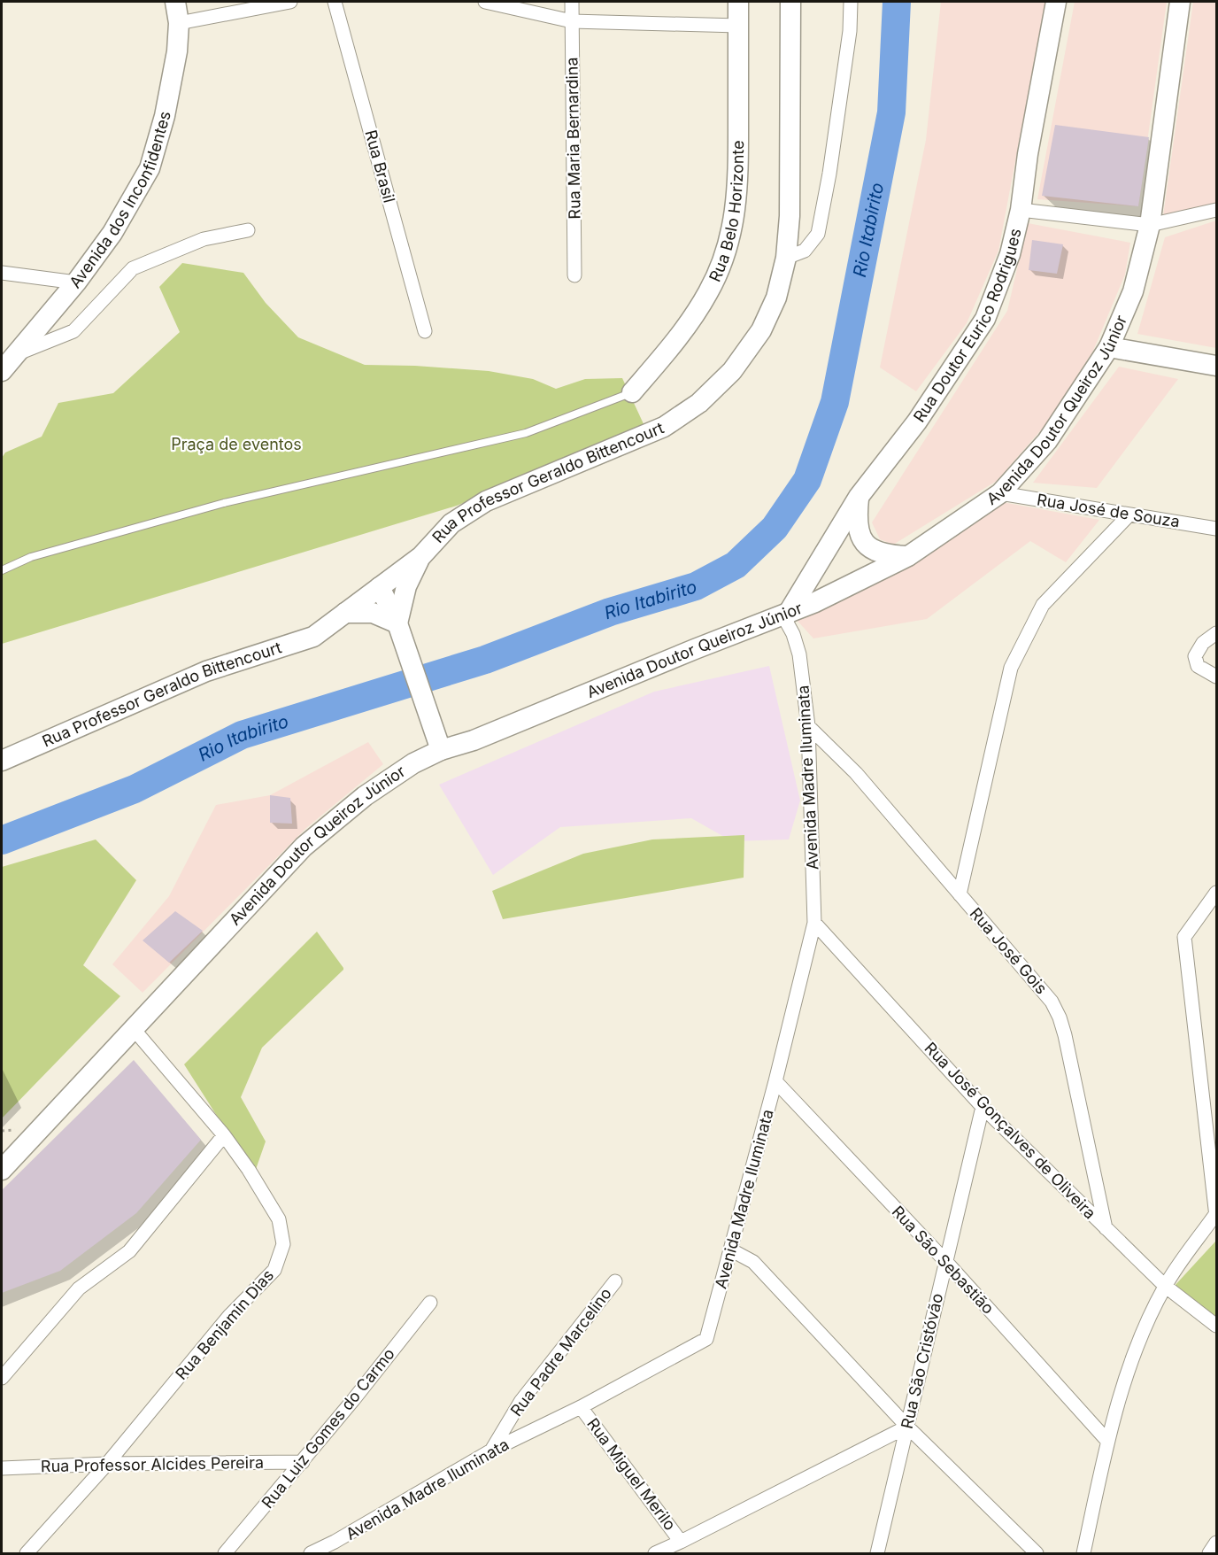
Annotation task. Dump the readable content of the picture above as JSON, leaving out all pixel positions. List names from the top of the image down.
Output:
{
  "streets": {
    "main road": [
      "Avenida dos Inconfidentes",
      "Rua Belo Horizonte",
      "Rua Doutor Eurico Rodrigues",
      "Avenida Doutor Queiroz Júnior",
      "Rua Professor Geraldo Bittencourt"
    ],
    "street": [
      "Rua Maria Bernardina",
      "Rua Brasil",
      "Rua José de Souza",
      "Avenida Madre Iluminata",
      "Rua José Gois",
      "Rua José Gonçalves de Oliveira",
      "Rua São Sebastião",
      "Rua Benjamin Dias",
      "Rua Padre Marcelino",
      "Rua São Cristóvão",
      "Rua Luiz Gomes do Carmo",
      "Rua Professor Alcides Pereira",
      "Rua Miguel Merilo"
    ]
  },
  "crossings": [
    ["Rua Doutor Eurico Rodrigues", "Avenida Doutor Queiroz Júnior"],
    ["Rua Doutor Eurico Rodrigues", "Avenida Madre Iluminata"],
    ["Avenida Doutor Queiroz Júnior", "Rua José de Souza"],
    ["Avenida Doutor Queiroz Júnior", "Avenida Madre Iluminata"],
    ["Avenida Doutor Queiroz Júnior", "Rua Benjamin Dias"],
    ["Avenida Madre Iluminata", "Rua José Gois"],
    ["Avenida Madre Iluminata", "Rua José Gonçalves de Oliveira"],
    ["Avenida Madre Iluminata", "Rua São Sebastião"],
    ["Avenida Madre Iluminata", "Rua Padre Marcelino"],
    ["Avenida Madre Iluminata", "Rua Miguel Merilo"],
    ["Rua José Gois", "Rua José Gonçalves de Oliveira"],
    ["Rua José Gonçalves de Oliveira", "Rua São Cristóvão"],
    ["Rua São Sebastião", "Rua São Cristóvão"],
    ["Rua Benjamin Dias", "Rua Professor Alcides Pereira"],
    ["Rua Luiz Gomes do Carmo", "Rua Professor Alcides Pereira"]
  ],
  "water": ["Rio Itabirito"],
  "parks": ["Praça de eventos"]
}
